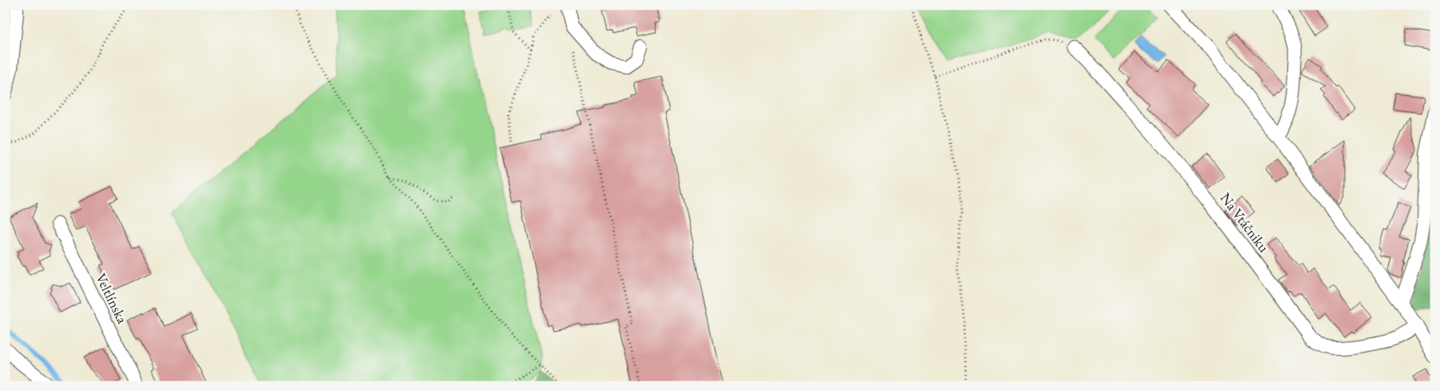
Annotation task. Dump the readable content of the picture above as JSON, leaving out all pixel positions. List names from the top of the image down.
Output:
{
  "streets": {
    "street": ["Na Vtáčniku", "Veltlínska"]
  }
}
